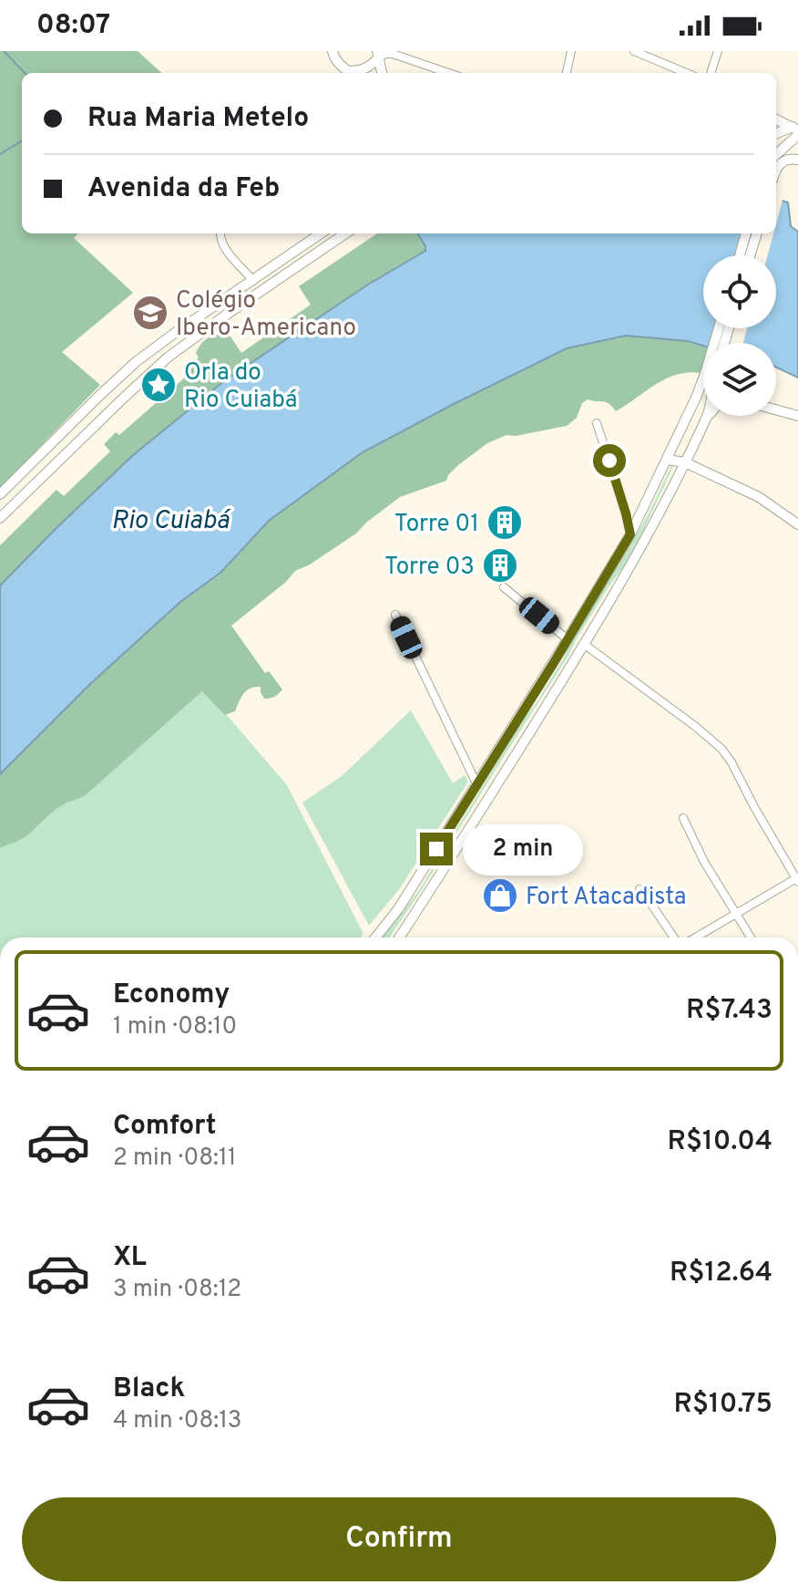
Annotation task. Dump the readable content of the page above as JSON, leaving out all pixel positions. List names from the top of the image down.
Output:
{
  "water": ["Rio Cuiabá"],
  "places": {
    "school or university": ["Colégio Ibero-Americano"],
    "place": ["Orla do Rio Cuiabá"],
    "building": ["Torre 01", "Torre 03"],
    "shop": ["Fort Atacadista"]
  },
  "page": {
    "status": "08:07",
    "banner": ["Rua Maria Metelo", "Avenida da Feb"],
    "bubble": "2 min",
    "list": [
      {
        "name": "Economy",
        "note": "1 min · 08:10",
        "value": "R$7.43"
      },
      {
        "name": "Comfort",
        "note": "2 min · 08:11",
        "value": "R$10.04"
      },
      {
        "name": "XL",
        "note": "3 min · 08:12",
        "value": "R$12.64"
      },
      {
        "name": "Black",
        "note": "4 min · 08:13",
        "value": "R$10.75"
      }
    ],
    "buttons": "Confirm"
  }
}
